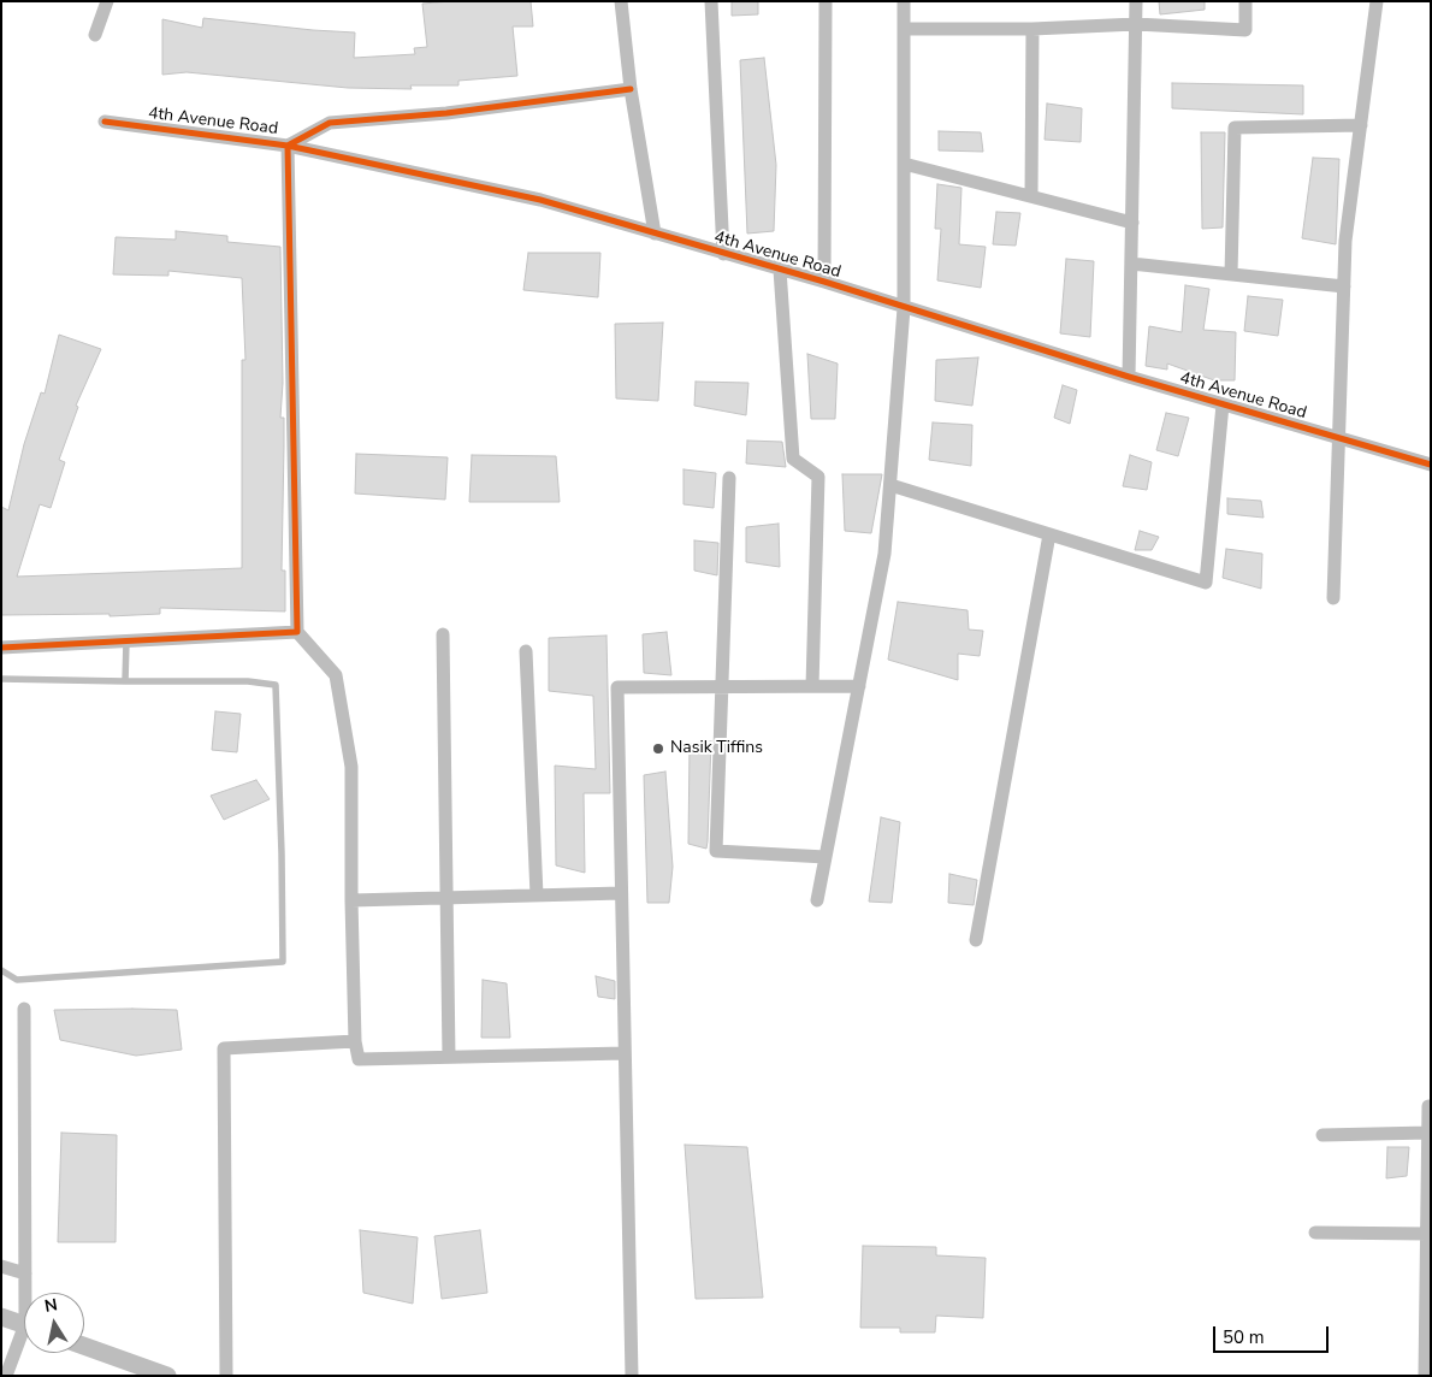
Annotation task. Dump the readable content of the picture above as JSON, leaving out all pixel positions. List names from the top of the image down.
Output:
{
  "streets": {
    "street": ["4th Avenue Road"]
  },
  "places": ["Nasik Tiffins"],
  "scale_bar": "50 m",
  "north": "top"
}
